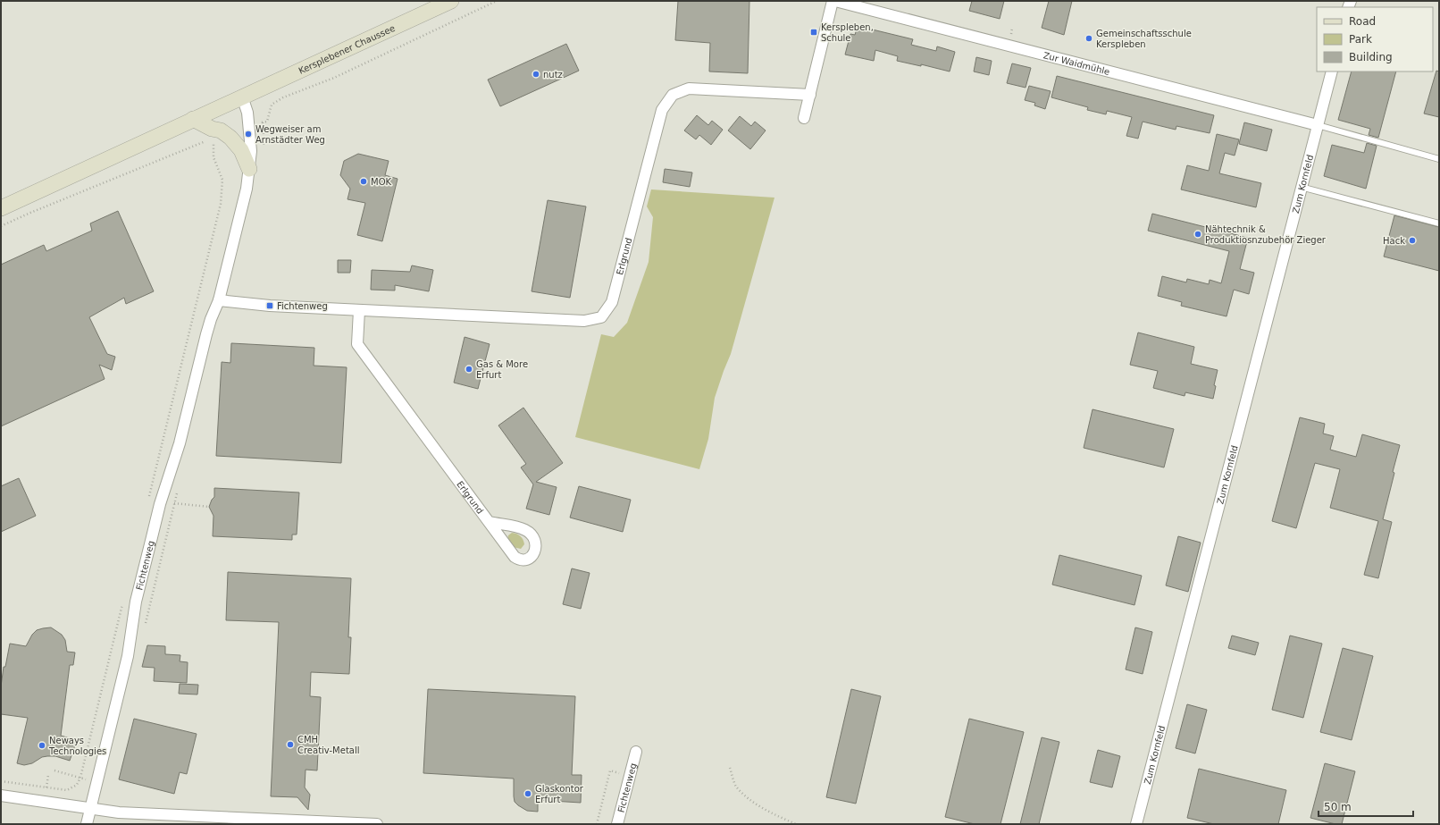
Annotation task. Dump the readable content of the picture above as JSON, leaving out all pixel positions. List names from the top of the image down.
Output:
{
  "streets": {
    "main road": ["Kersplebener Chaussee"],
    "street": [
      "Zur Waidmühle",
      "Zum Kornfeld",
      "Erlgrund",
      "Fichtenweg"
    ]
  },
  "crossings": [
    ["Kersplebener Chaussee", "Fichtenweg"],
    ["Zur Waidmühle", "Zum Kornfeld"],
    ["Erlgrund", "Fichtenweg"]
  ],
  "places": {
    "transit": ["Kerspleben, Schule", "Fichtenweg"],
    "other": [
      "Gemeinschaftsschule Kerspleben",
      "nutz",
      "Wegweiser am Arnstädter Weg",
      "MOK",
      "Nähtechnik & Produktiosnzubehör Zieger",
      "Hack",
      "Gas & More Erfurt",
      "CMH Creativ-Metall",
      "Neways Technologies",
      "Glaskontor Erfurt"
    ]
  },
  "legend": ["Road", "Park", "Building"],
  "scale_bar": "50 m"
}
